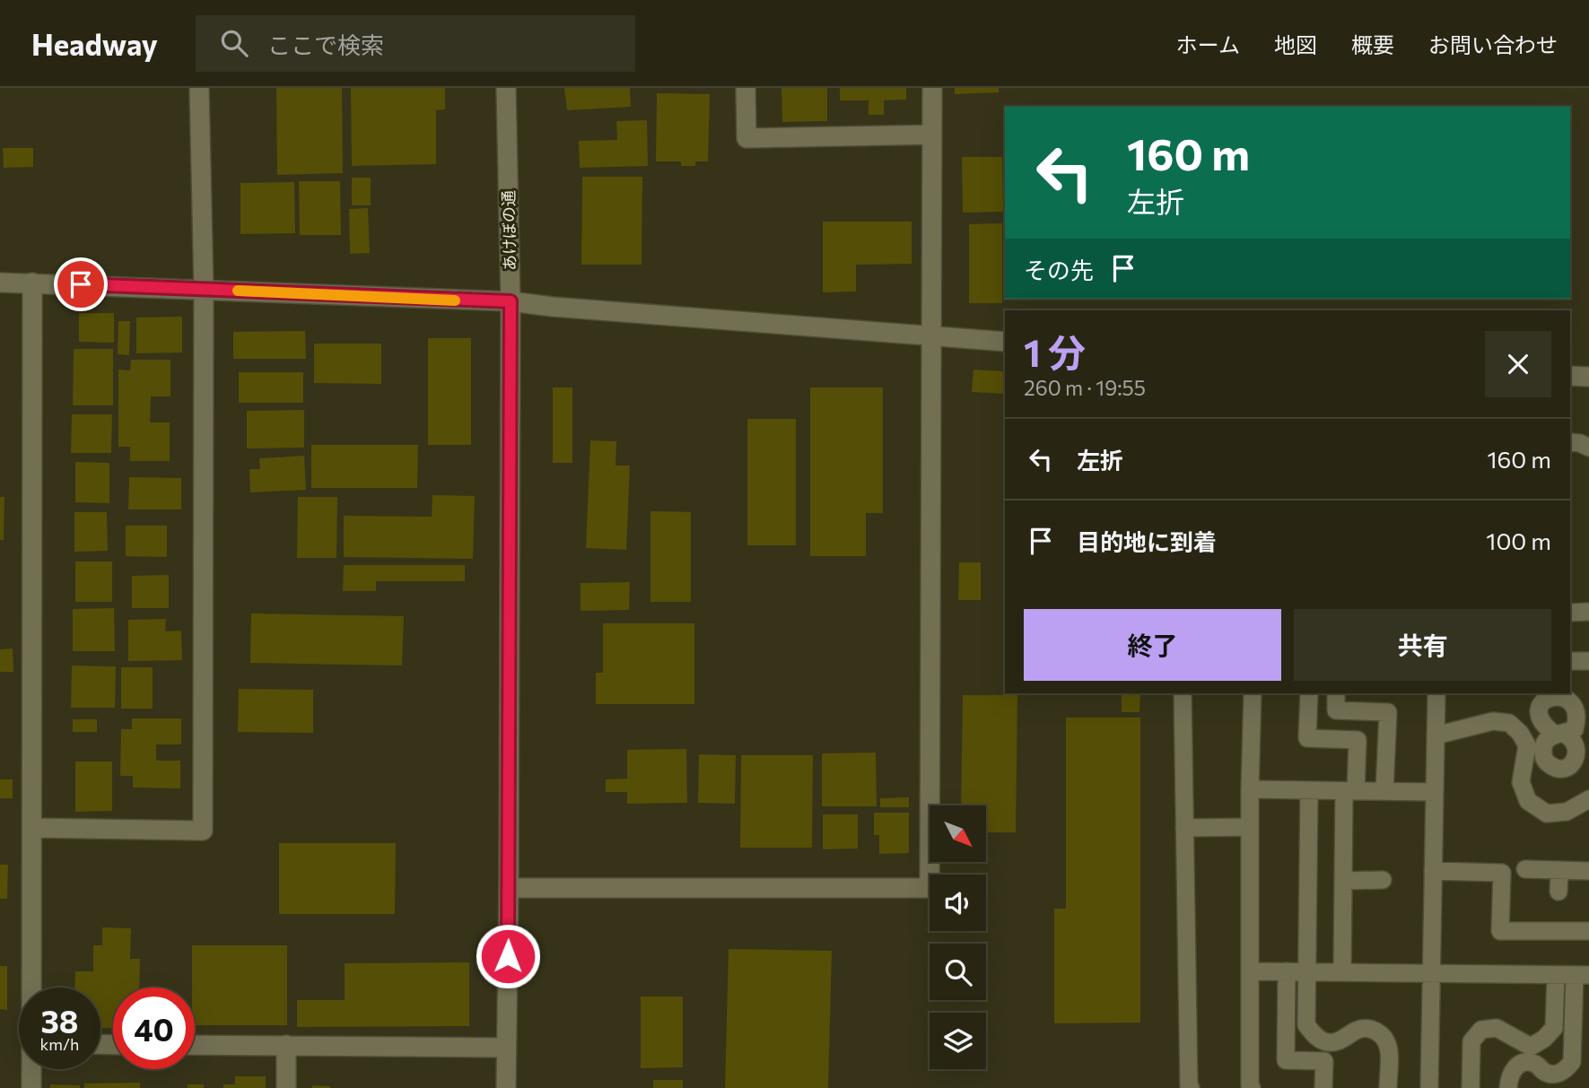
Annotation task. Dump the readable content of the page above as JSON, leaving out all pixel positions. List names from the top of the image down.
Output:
{
  "streets": {
    "street": ["あけぼの通"]
  },
  "north": "bottom right",
  "page": {
    "header": "Headway",
    "search": "ここで検索",
    "nav": [
      "ホーム",
      "地図",
      "概要",
      "お問い合わせ"
    ],
    "turn": ["160 m", "左折"],
    "then": "その先",
    "heading": ["1 分", "260 m · 19:55"],
    "list": [
      {
        "name": "左折",
        "value": "160 m"
      },
      {
        "name": "目的地に到着",
        "value": "100 m"
      }
    ],
    "buttons": ["終了", "共有"],
    "speed": "38 km/h",
    "limit": "40"
  }
}
